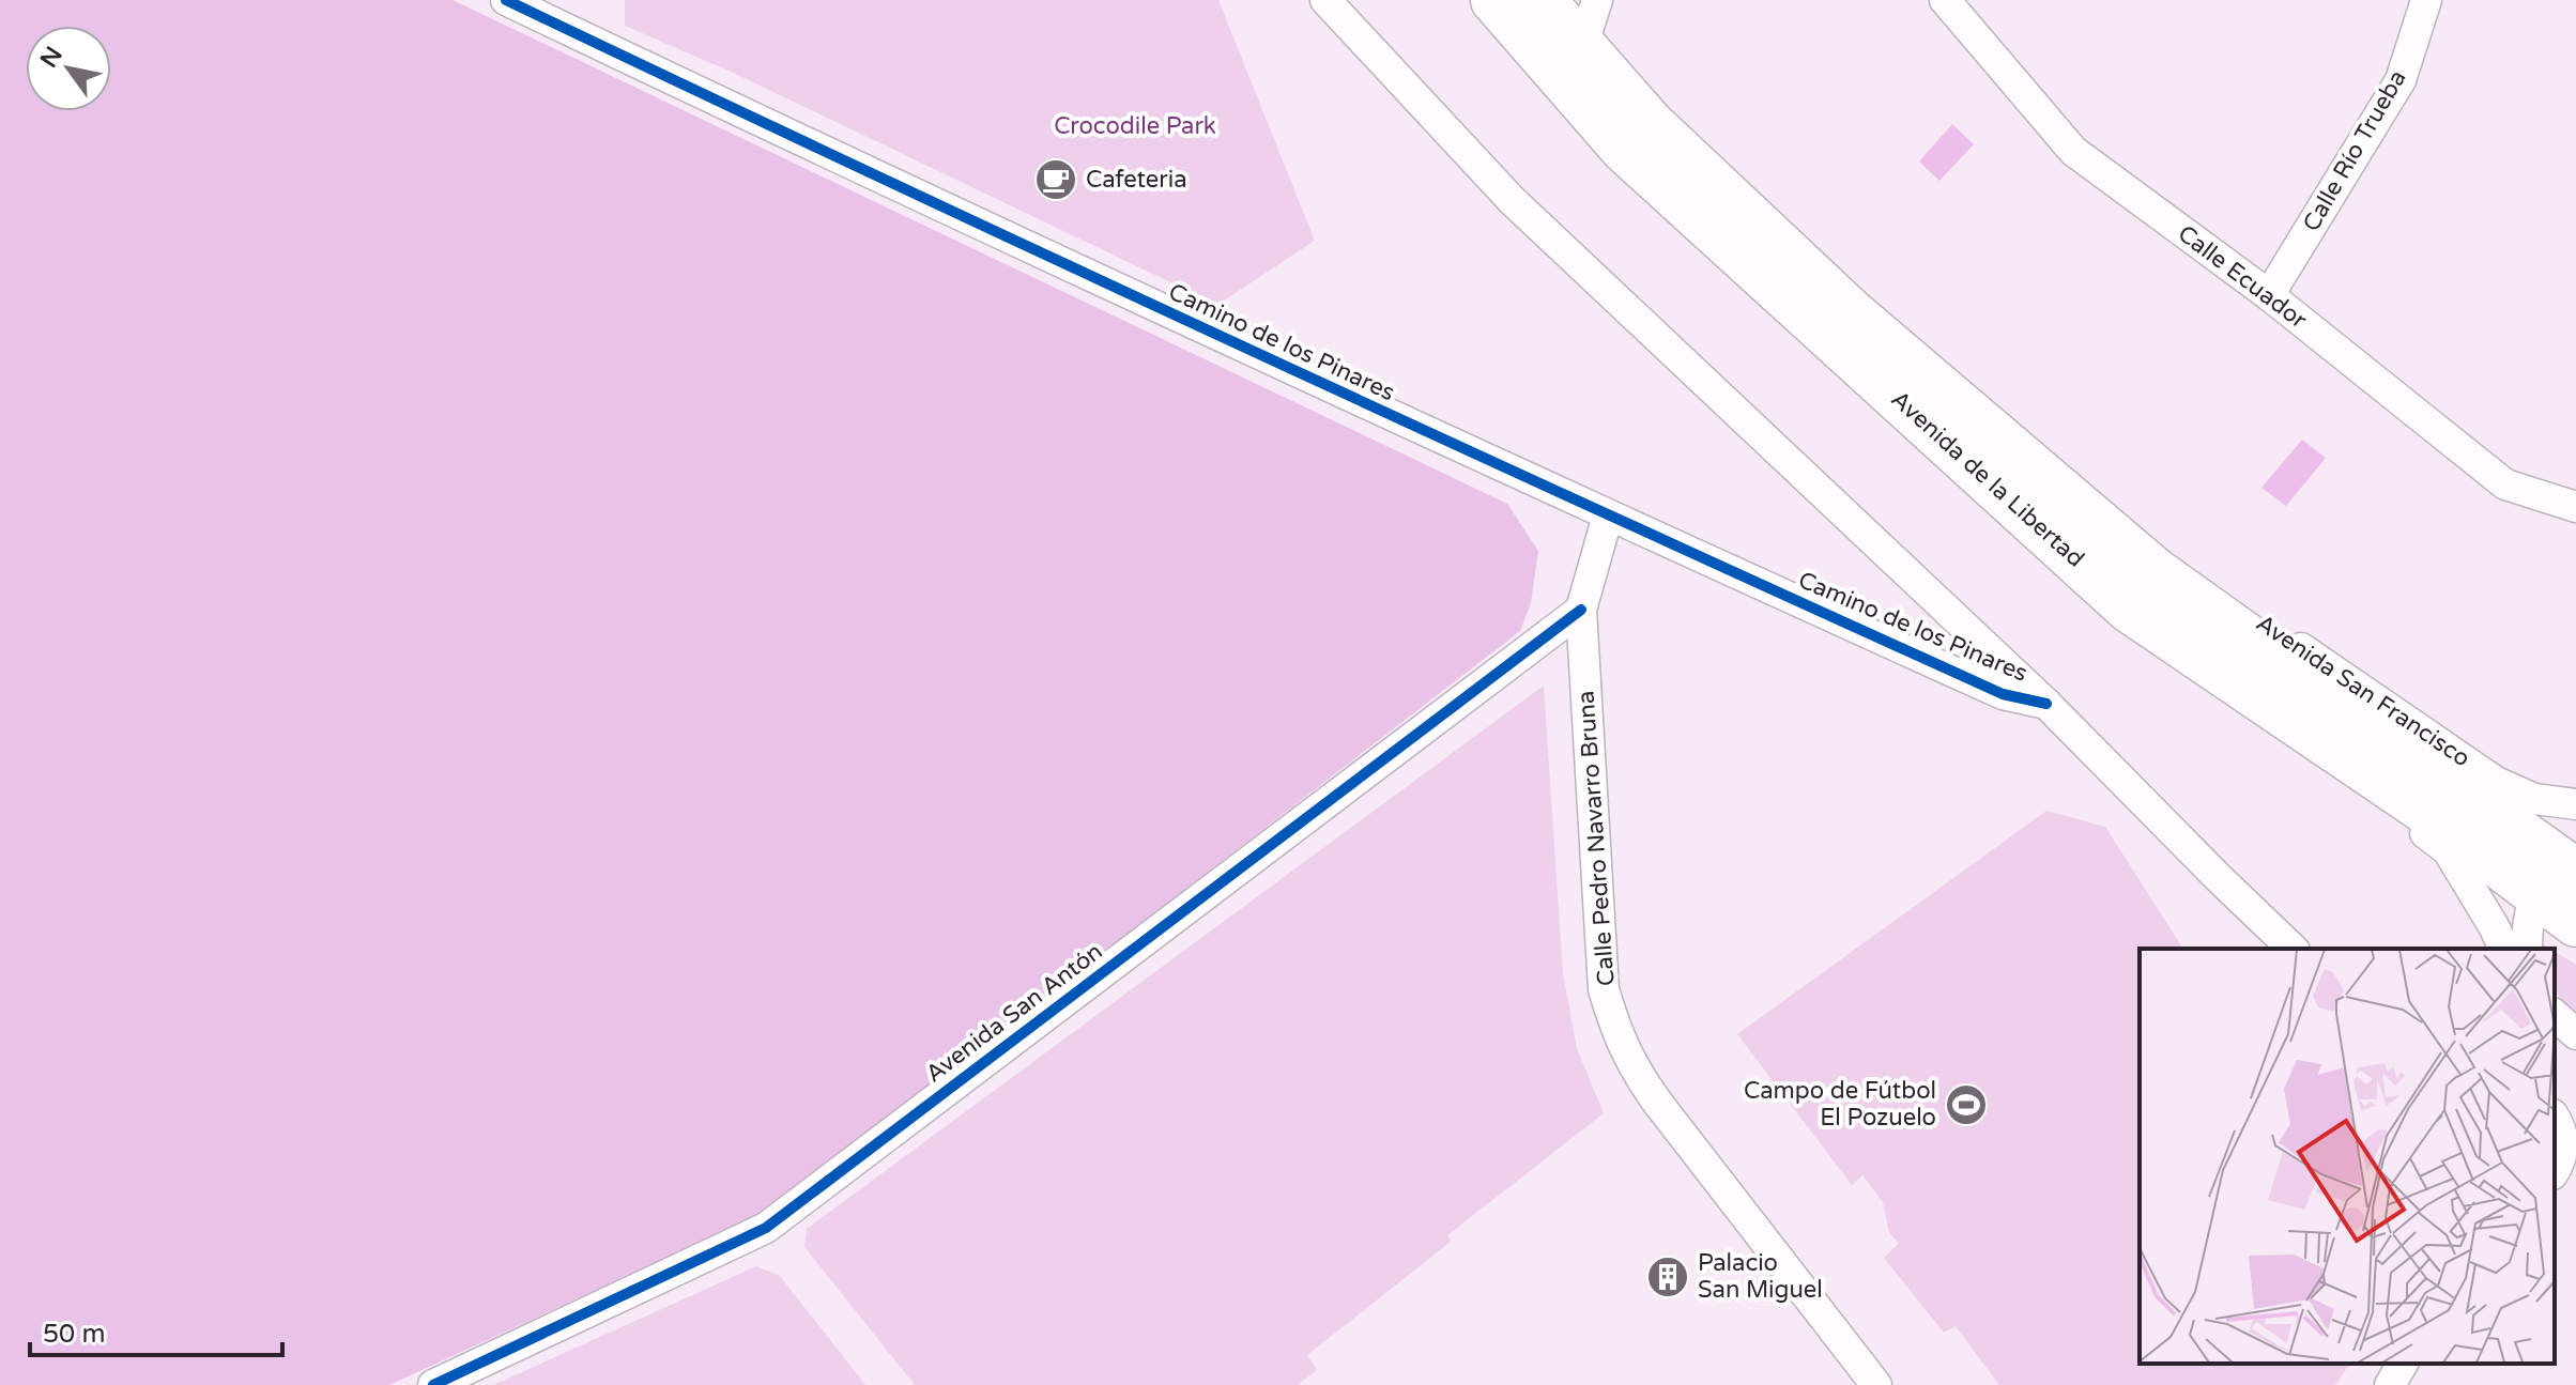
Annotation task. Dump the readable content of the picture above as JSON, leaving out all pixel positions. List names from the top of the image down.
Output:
{
  "streets": {
    "main road": ["Avenida de la Libertad"],
    "street": [
      "Calle Río Trueba",
      "Calle Ecuador",
      "Camino de los Pinares",
      "Avenida San Francisco",
      "Calle Pedro Navarro Bruna",
      "Avenida San Antón"
    ]
  },
  "crossings": [
    ["Calle Río Trueba", "Calle Ecuador"],
    ["Camino de los Pinares", "Calle Pedro Navarro Bruna"],
    ["Avenida de la Libertad", "Avenida San Francisco"],
    ["Calle Pedro Navarro Bruna", "Avenida San Antón"]
  ],
  "parks": ["Crocodile Park"],
  "places": {
    "cafe": ["Cafeteria"],
    "sports": ["Campo de Fútbol El Pozuelo"],
    "building": ["Palacio San Miguel"]
  },
  "scale_bar": "50 m",
  "north": "top left"
}
